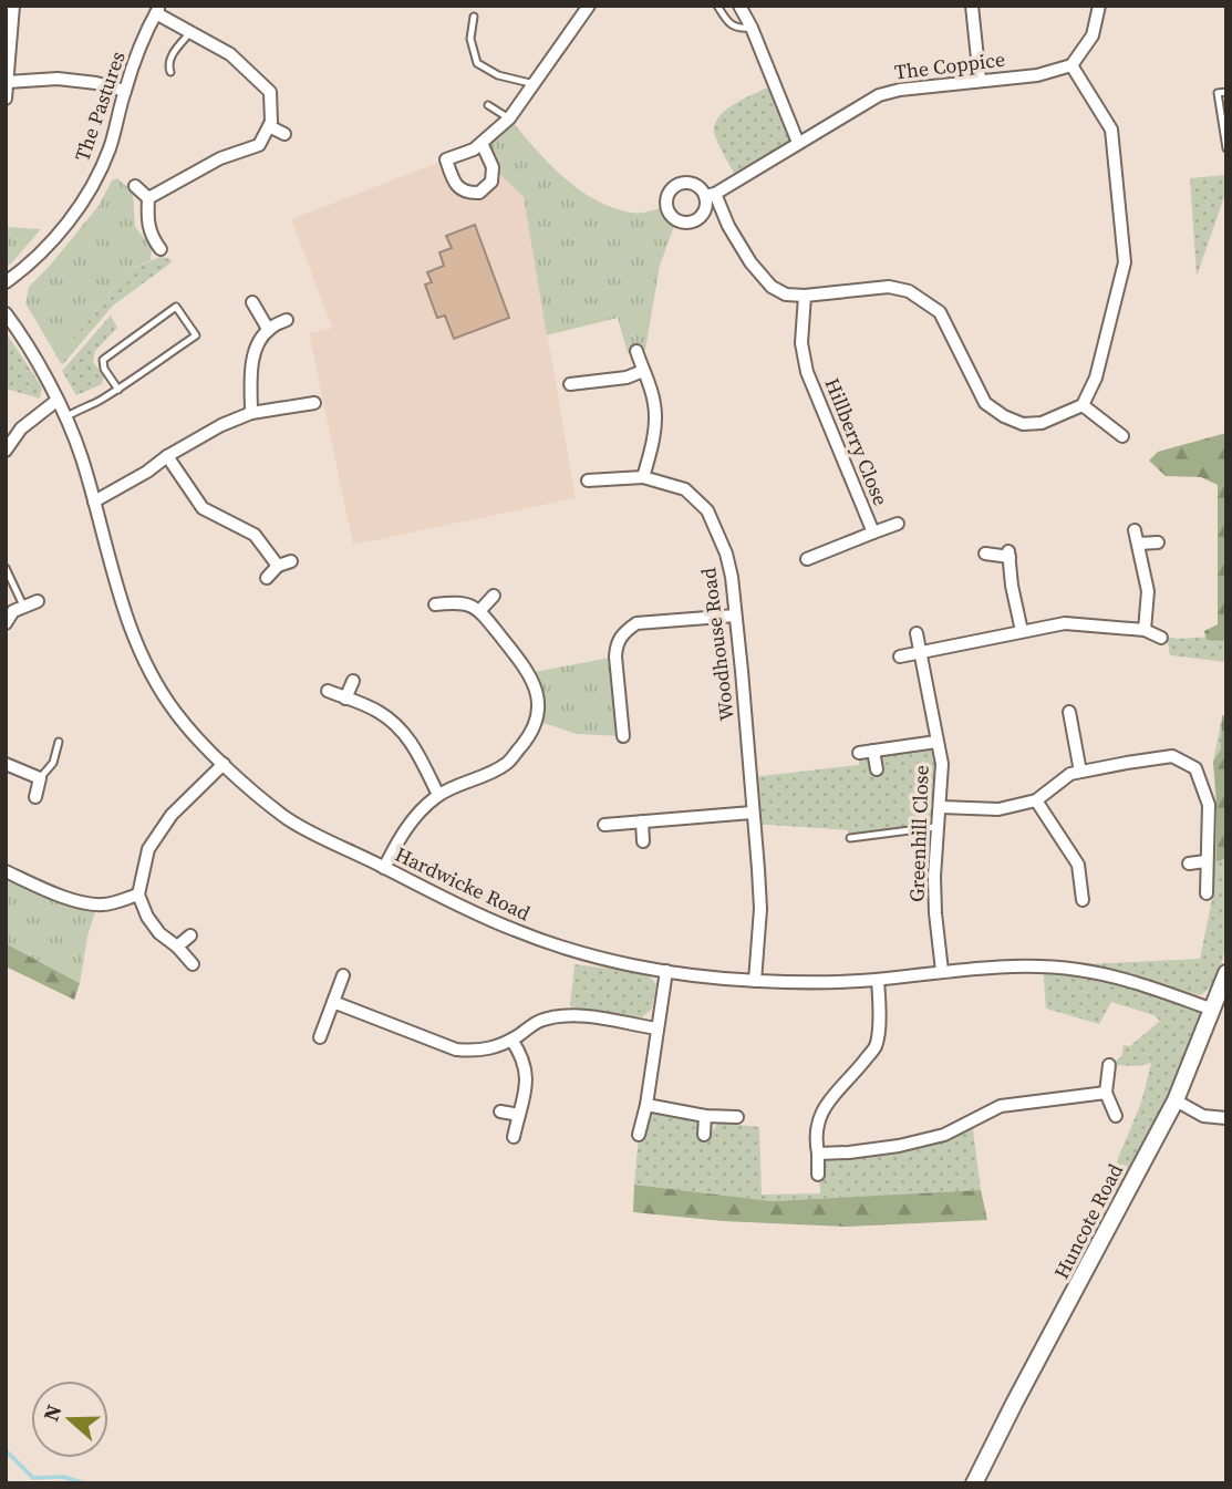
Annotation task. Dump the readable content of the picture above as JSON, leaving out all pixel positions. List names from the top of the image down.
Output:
{
  "streets": {
    "street": [
      "The Coppice",
      "The Pastures",
      "Hillberry Close",
      "Woodhouse Road",
      "Greenhill Close",
      "Hardwicke Road",
      "Huncote Road"
    ]
  },
  "crossings": [
    ["The Coppice", "Hillberry Close"],
    ["Woodhouse Road", "Hardwicke Road"],
    ["Greenhill Close", "Hardwicke Road"],
    ["Hardwicke Road", "Huncote Road"]
  ],
  "north": "left"
}
